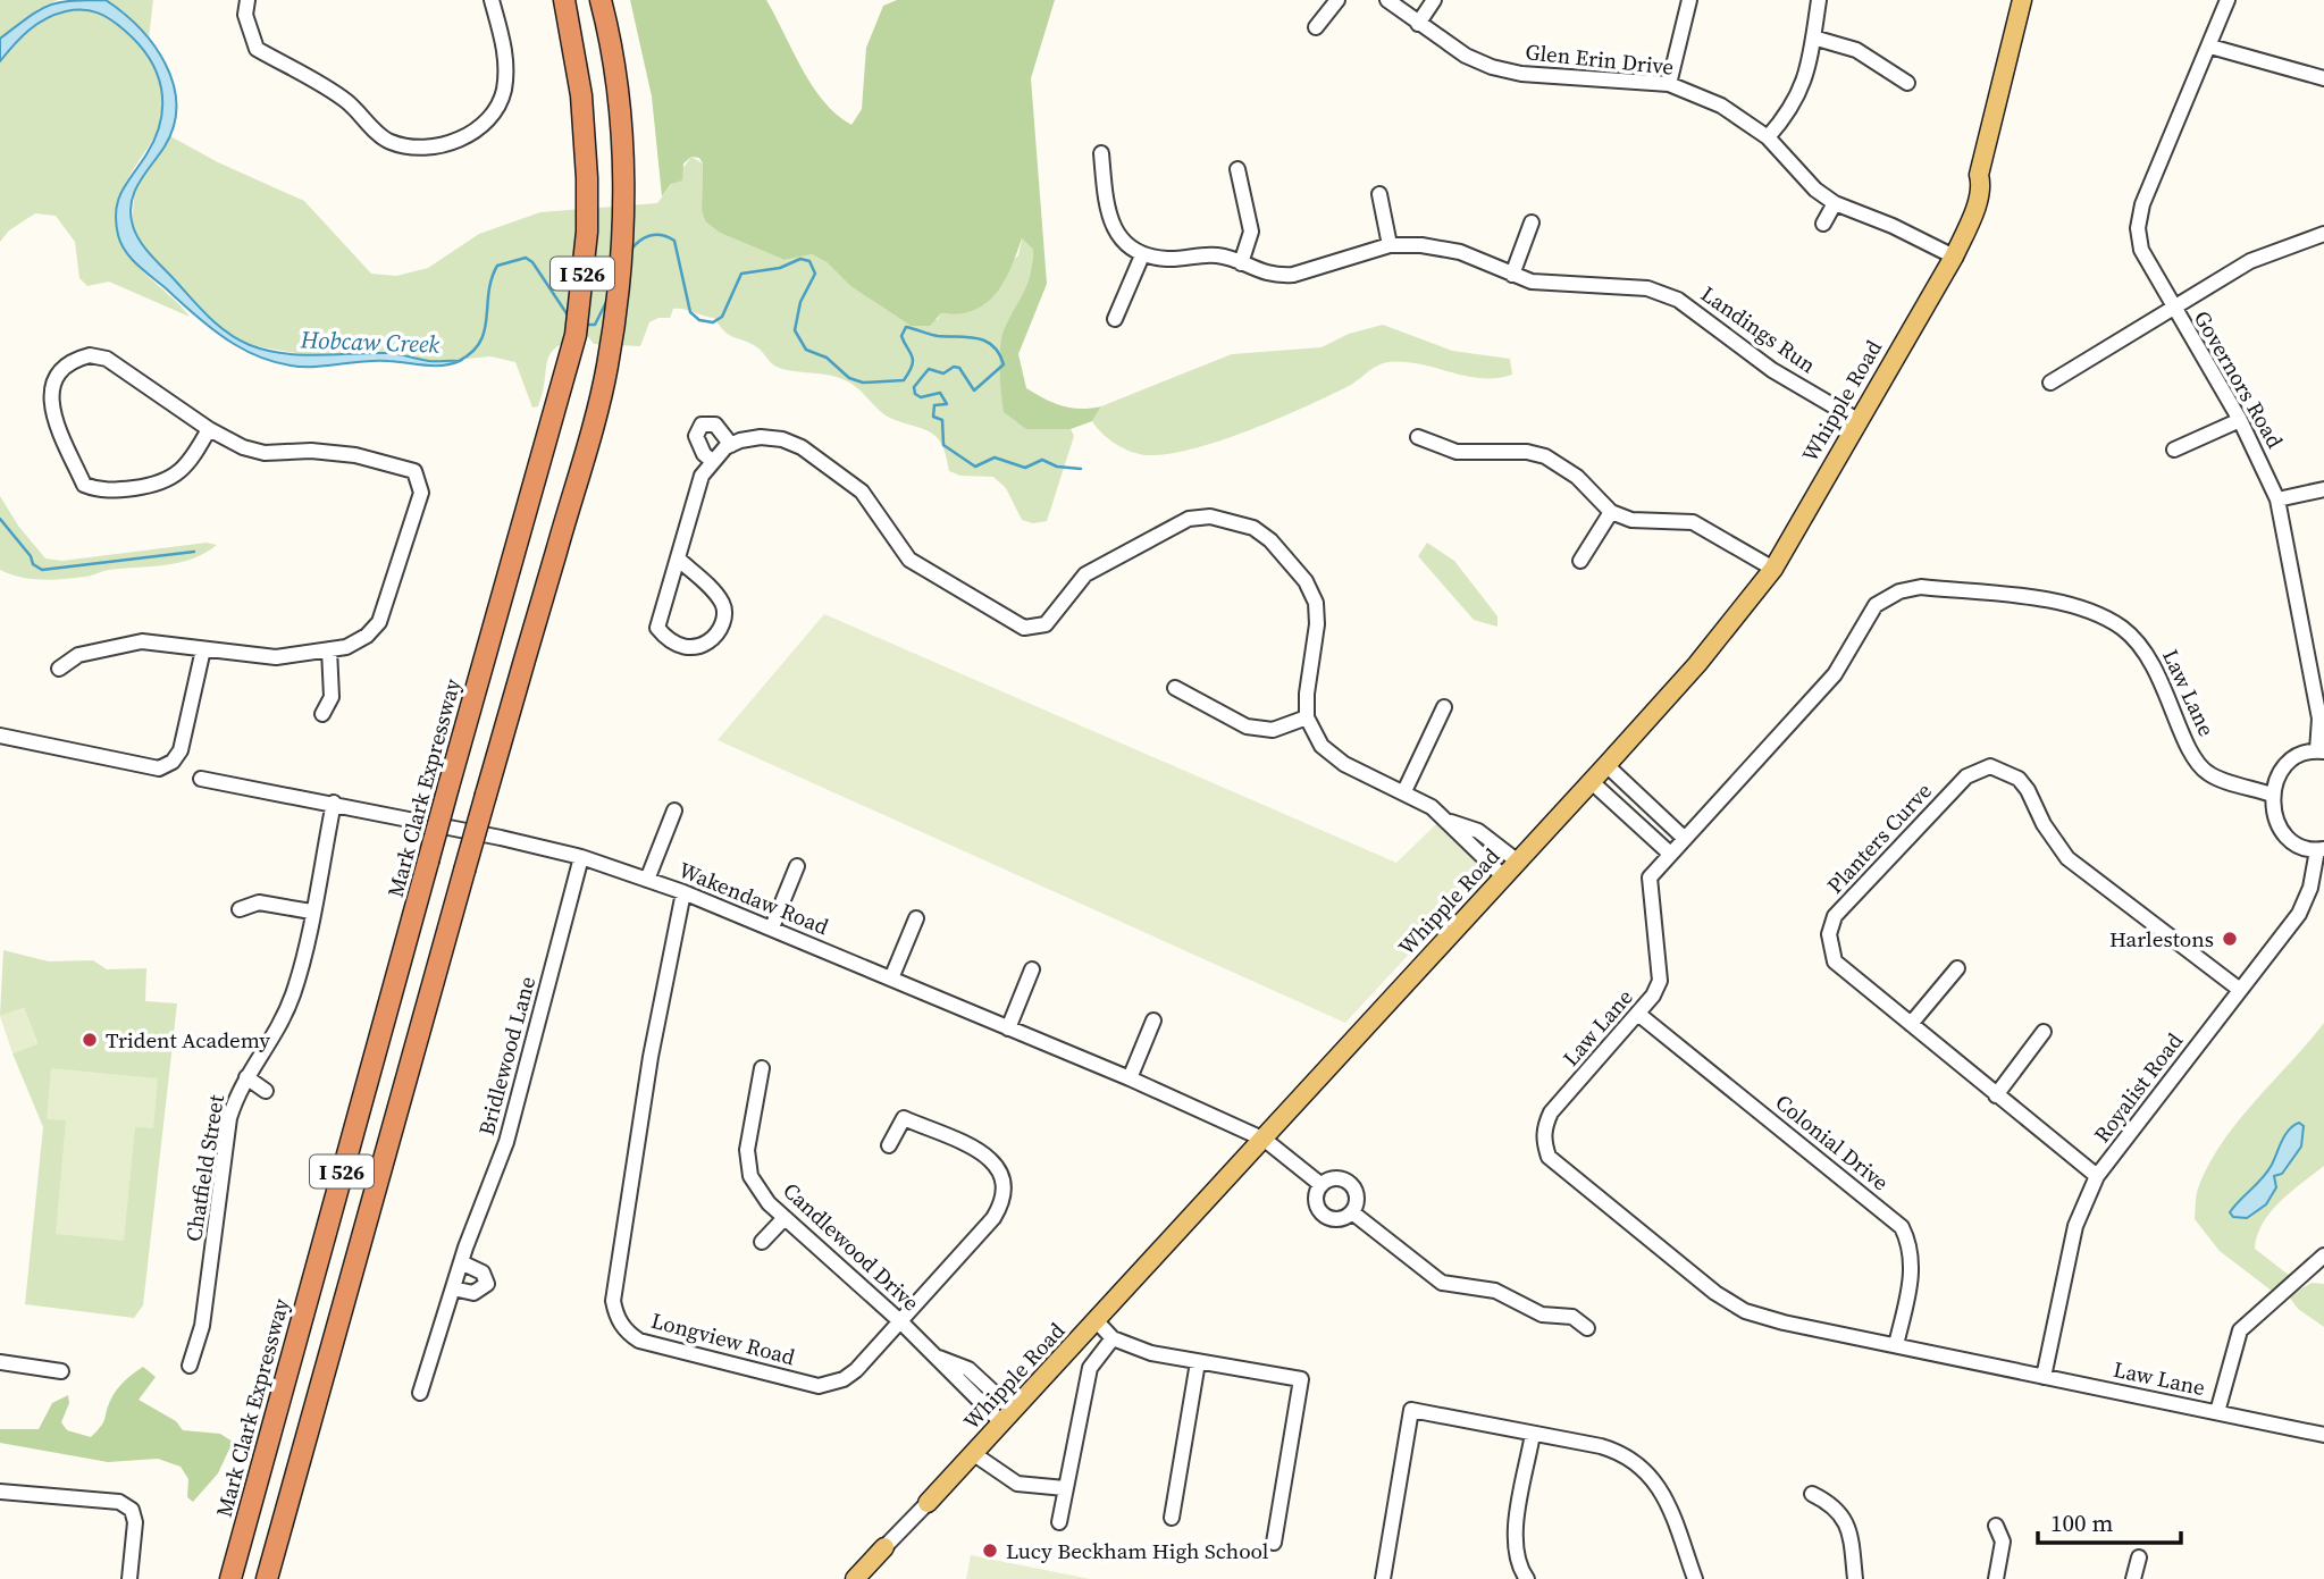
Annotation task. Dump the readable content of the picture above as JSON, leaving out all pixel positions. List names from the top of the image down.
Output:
{
  "streets": {
    "highway": ["I 526", "Mark Clark Expressway"],
    "main road": ["Whipple Road"],
    "street": [
      "Glen Erin Drive",
      "Landings Run",
      "Governors Road",
      "Law Lane",
      "Planters Curve",
      "Wakendaw Road",
      "Bridlewood Lane",
      "Royalist Road",
      "Colonial Drive",
      "Chatfield Street",
      "Candlewood Drive",
      "Longview Road"
    ]
  },
  "crossings": [
    ["Glen Erin Drive", "Whipple Road"],
    ["Landings Run", "Whipple Road"],
    ["Whipple Road", "Wakendaw Road"],
    ["Whipple Road", "Candlewood Drive"],
    ["Law Lane", "Royalist Road"],
    ["Law Lane", "Colonial Drive"],
    ["Planters Curve", "Royalist Road"],
    ["Wakendaw Road", "Bridlewood Lane"],
    ["Wakendaw Road", "Chatfield Street"],
    ["Wakendaw Road", "Longview Road"],
    ["Candlewood Drive", "Longview Road"]
  ],
  "water": ["Hobcaw Creek"],
  "places": ["Harlestons", "Trident Academy", "Lucy Beckham High School"],
  "scale_bar": "100 m"
}
